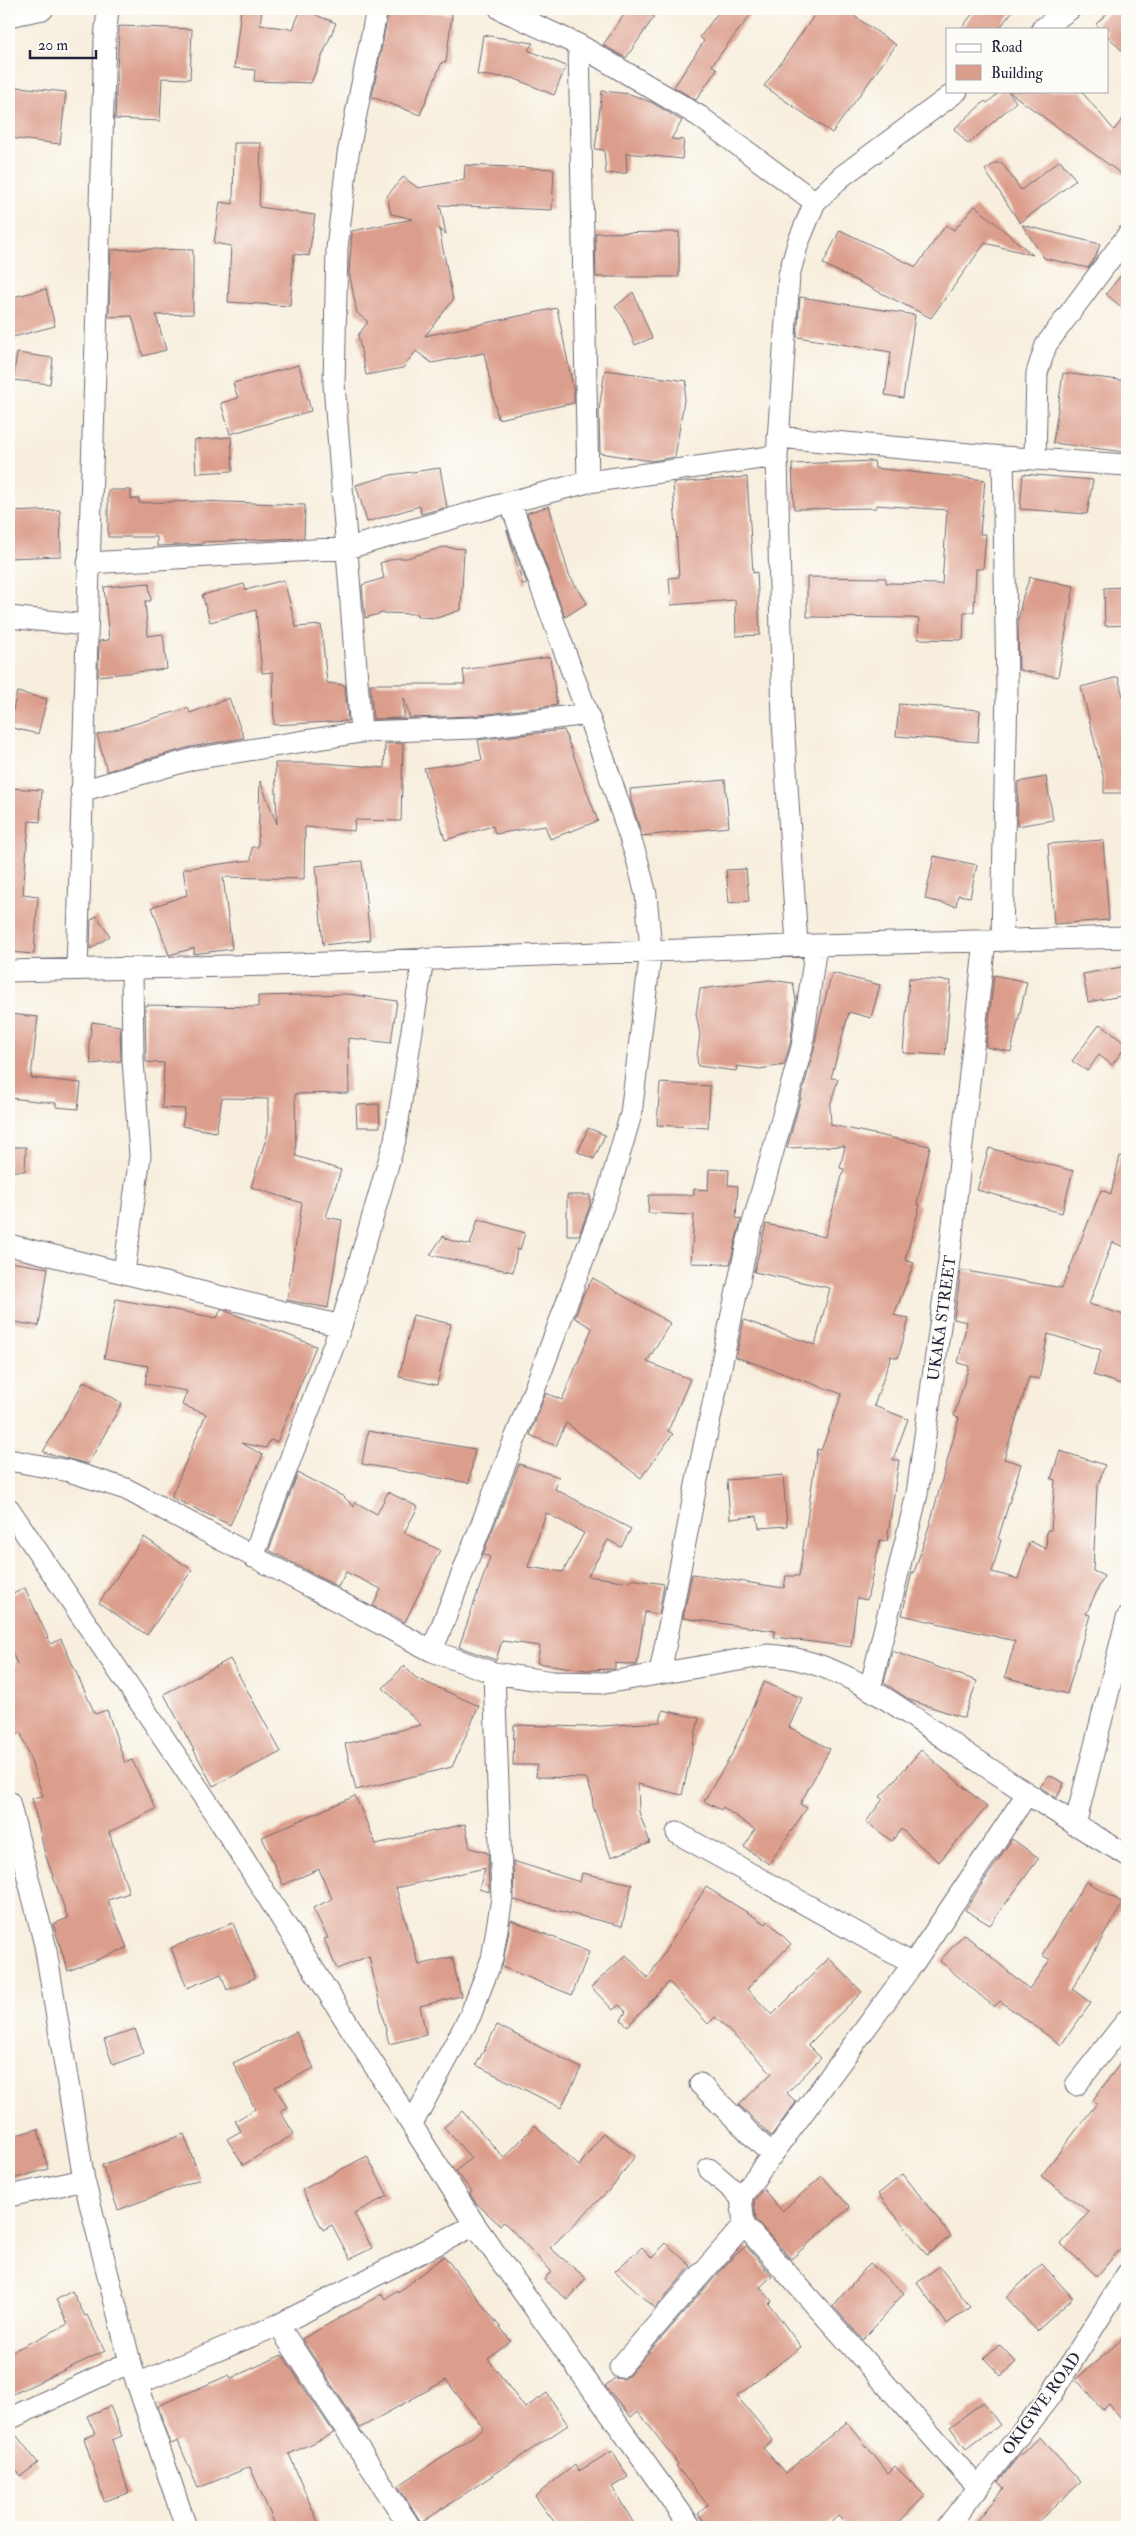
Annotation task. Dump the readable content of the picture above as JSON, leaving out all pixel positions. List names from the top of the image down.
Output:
{
  "streets": {
    "street": ["UKAKA STREET", "OKIGWE ROAD"]
  },
  "legend": ["Road", "Building"],
  "scale_bar": "20 m"
}
